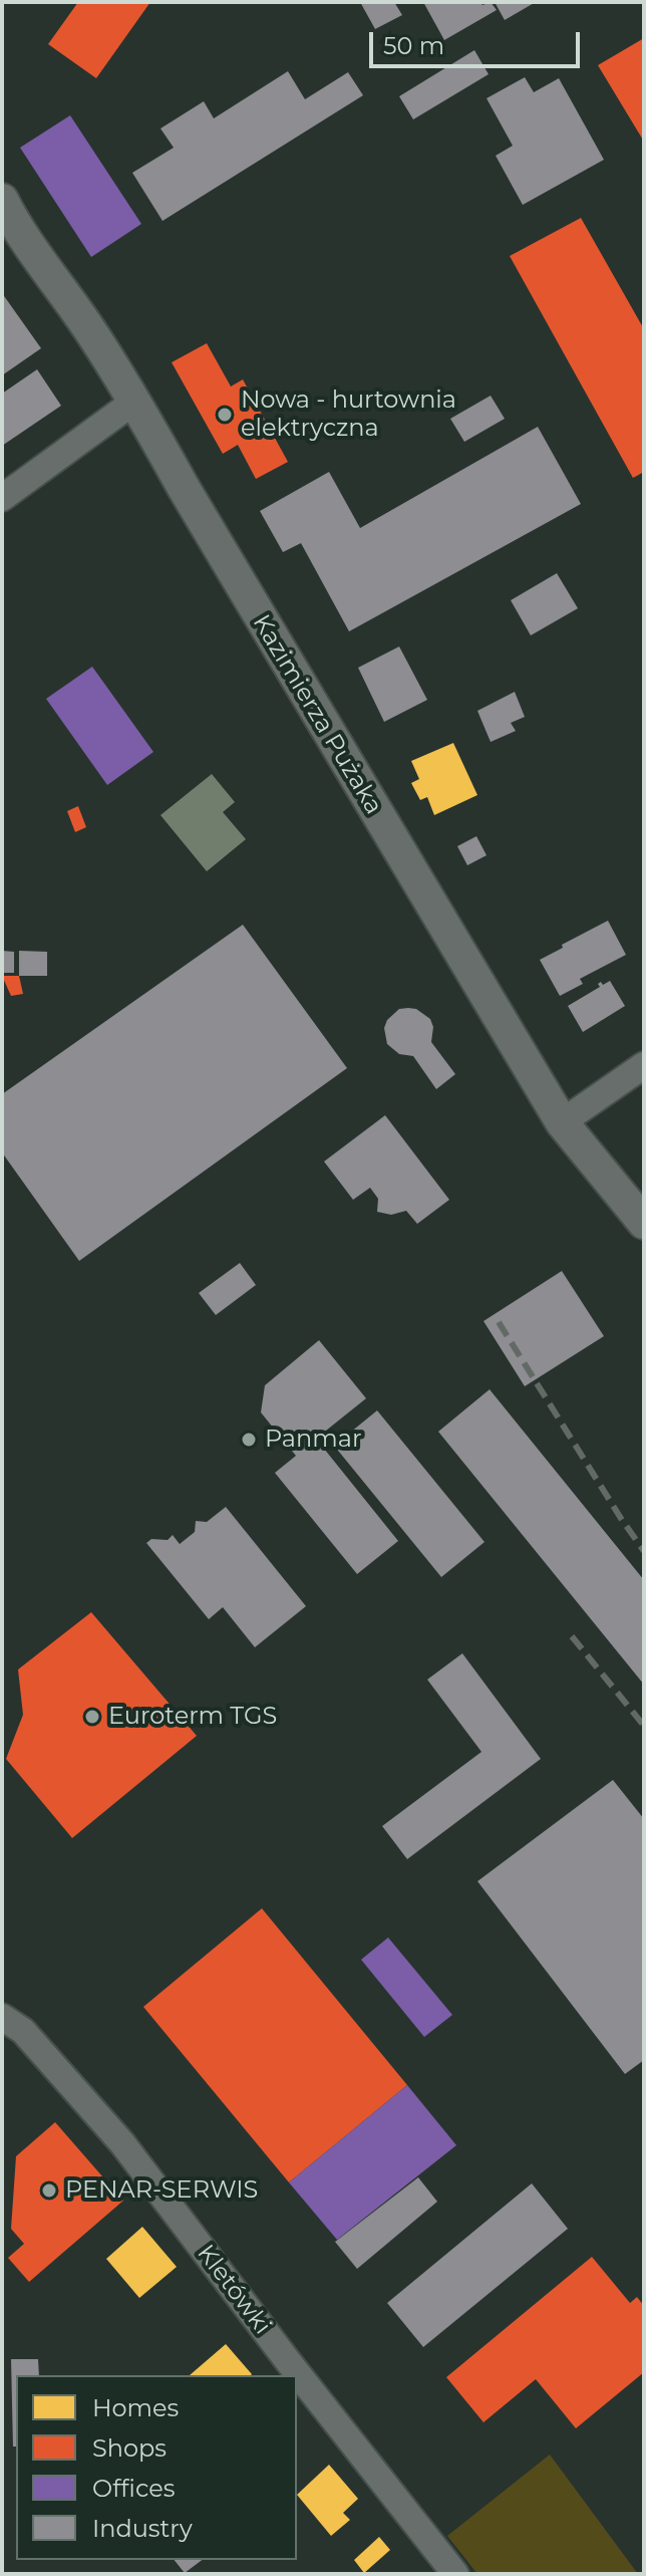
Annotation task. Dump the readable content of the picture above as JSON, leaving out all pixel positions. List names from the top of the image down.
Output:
{
  "streets": {
    "street": ["Kazimierza Pużaka", "Kletówki"]
  },
  "places": [
    "Nowa - hurtownia elektryczna",
    "Panmar",
    "Euroterm TGS",
    "PENAR-SERWIS"
  ],
  "legend": [
    "Homes",
    "Shops",
    "Offices",
    "Industry"
  ],
  "scale_bar": "50 m"
}
